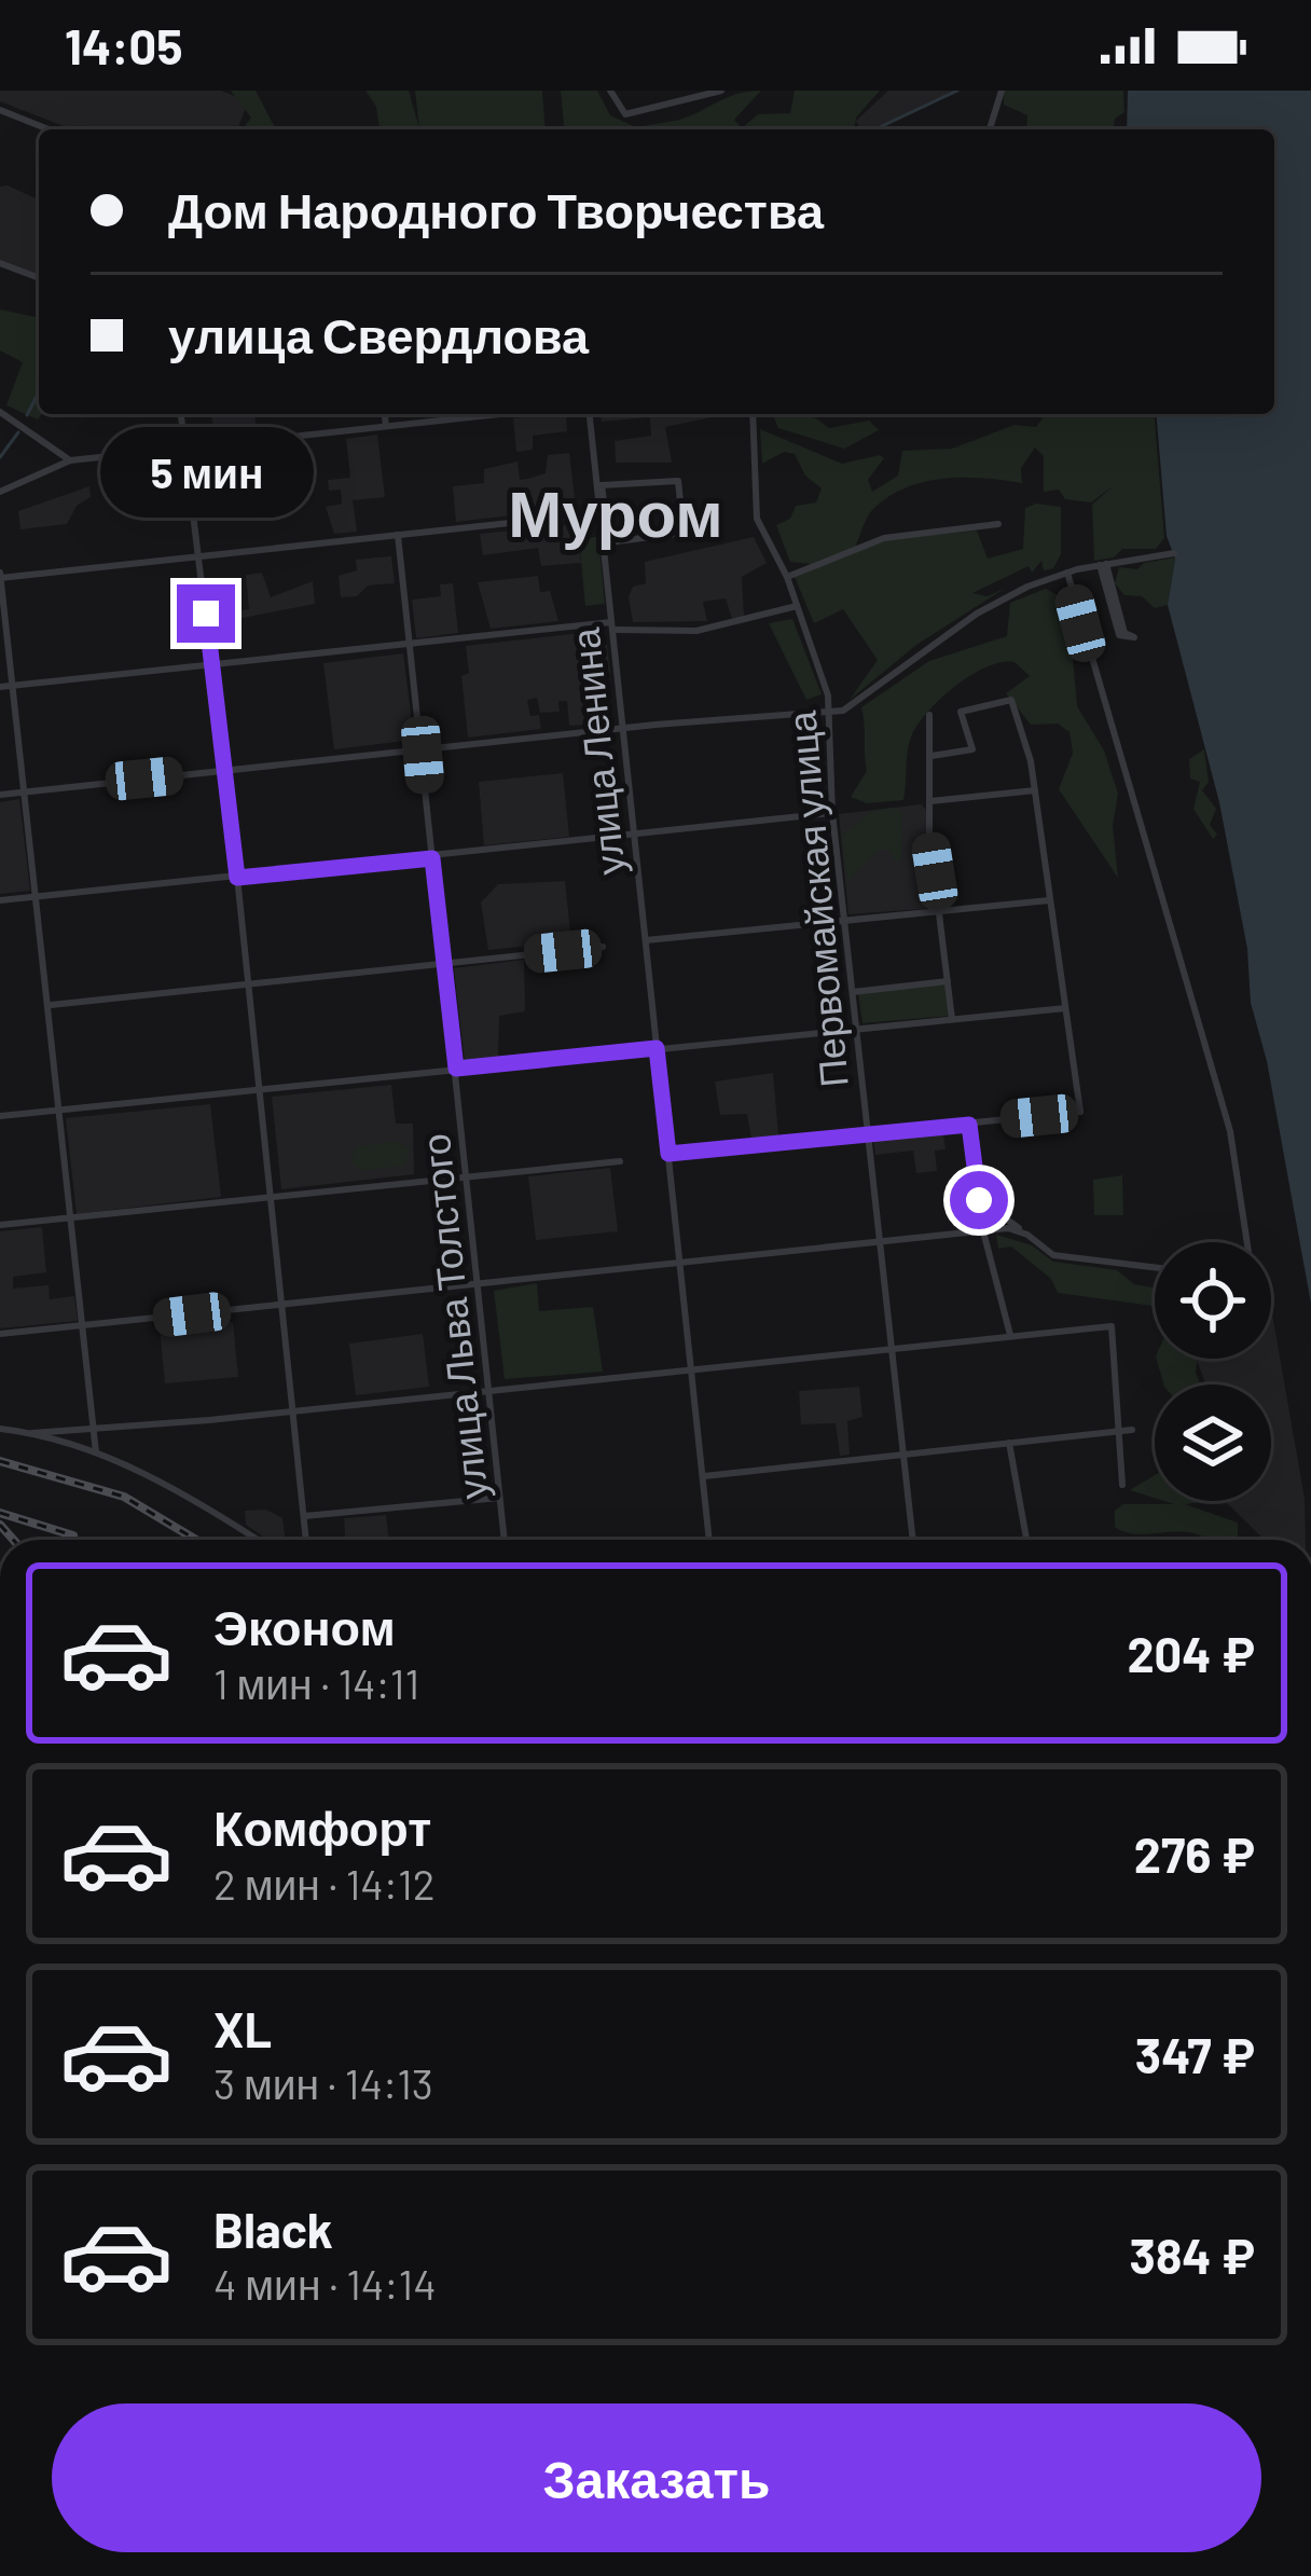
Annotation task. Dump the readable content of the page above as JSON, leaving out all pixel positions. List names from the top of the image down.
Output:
{
  "streets": {
    "street": ["улица Ленина", "Первомайская улица", "улица Льва Толстого"]
  },
  "districts": ["Муром"],
  "page": {
    "status": "14:05",
    "banner": ["Дом Народного Творчества", "улица Свердлова"],
    "bubble": "5 мин",
    "list": [
      {
        "name": "Эконом",
        "note": "1 мин · 14:11",
        "value": "204 ₽"
      },
      {
        "name": "Комфорт",
        "note": "2 мин · 14:12",
        "value": "276 ₽"
      },
      {
        "name": "XL",
        "note": "3 мин · 14:13",
        "value": "347 ₽"
      },
      {
        "name": "Black",
        "note": "4 мин · 14:14",
        "value": "384 ₽"
      }
    ],
    "buttons": "Заказать"
  }
}
